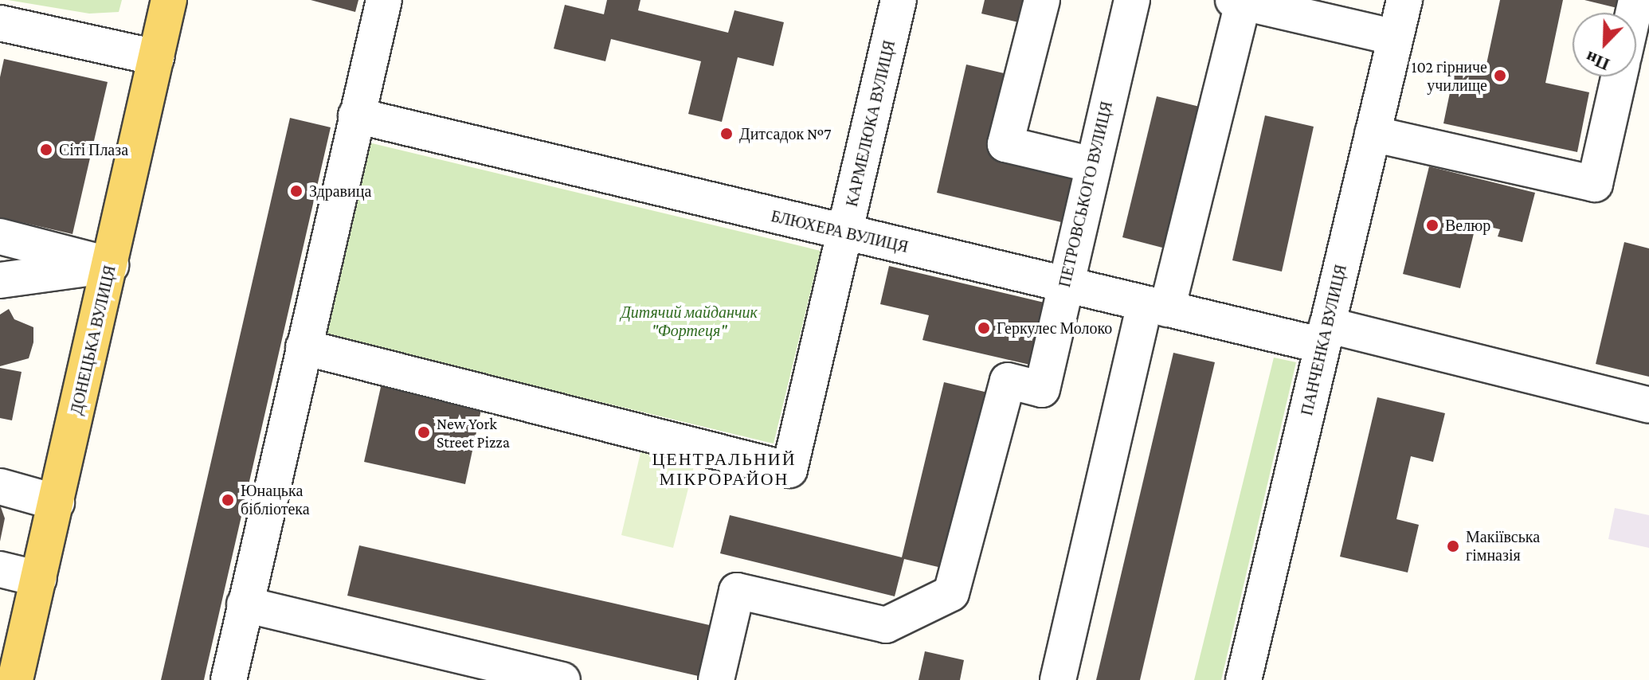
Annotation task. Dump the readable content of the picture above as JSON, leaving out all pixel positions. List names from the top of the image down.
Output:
{
  "streets": {
    "main road": ["ДОНЕЦЬКА ВУЛИЦЯ"],
    "street": [
      "КАРМЕЛЮКА ВУЛИЦЯ",
      "ПЕТРОВСЬКОГО ВУЛИЦЯ",
      "БЛЮХЕРА ВУЛИЦЯ",
      "ПАНЧЕНКА ВУЛИЦЯ"
    ]
  },
  "crossings": [
    ["КАРМЕЛЮКА ВУЛИЦЯ", "БЛЮХЕРА ВУЛИЦЯ"],
    ["ПЕТРОВСЬКОГО ВУЛИЦЯ", "БЛЮХЕРА ВУЛИЦЯ"],
    ["БЛЮХЕРА ВУЛИЦЯ", "ПАНЧЕНКА ВУЛИЦЯ"]
  ],
  "districts": ["ЦЕНТРАЛЬНИЙ МІКРОРАЙОН"],
  "parks": ["Дитячий майданчик \"Фортеця\""],
  "places": [
    "102 гірниче училище",
    "Дитсадок №7",
    "Сіті Плаза",
    "Здравица",
    "Велюр",
    "Геркулес Молоко",
    "New York Street Pizza",
    "Юнацька бібліотека",
    "Макіївська гімназія"
  ],
  "north": "bottom left"
}
